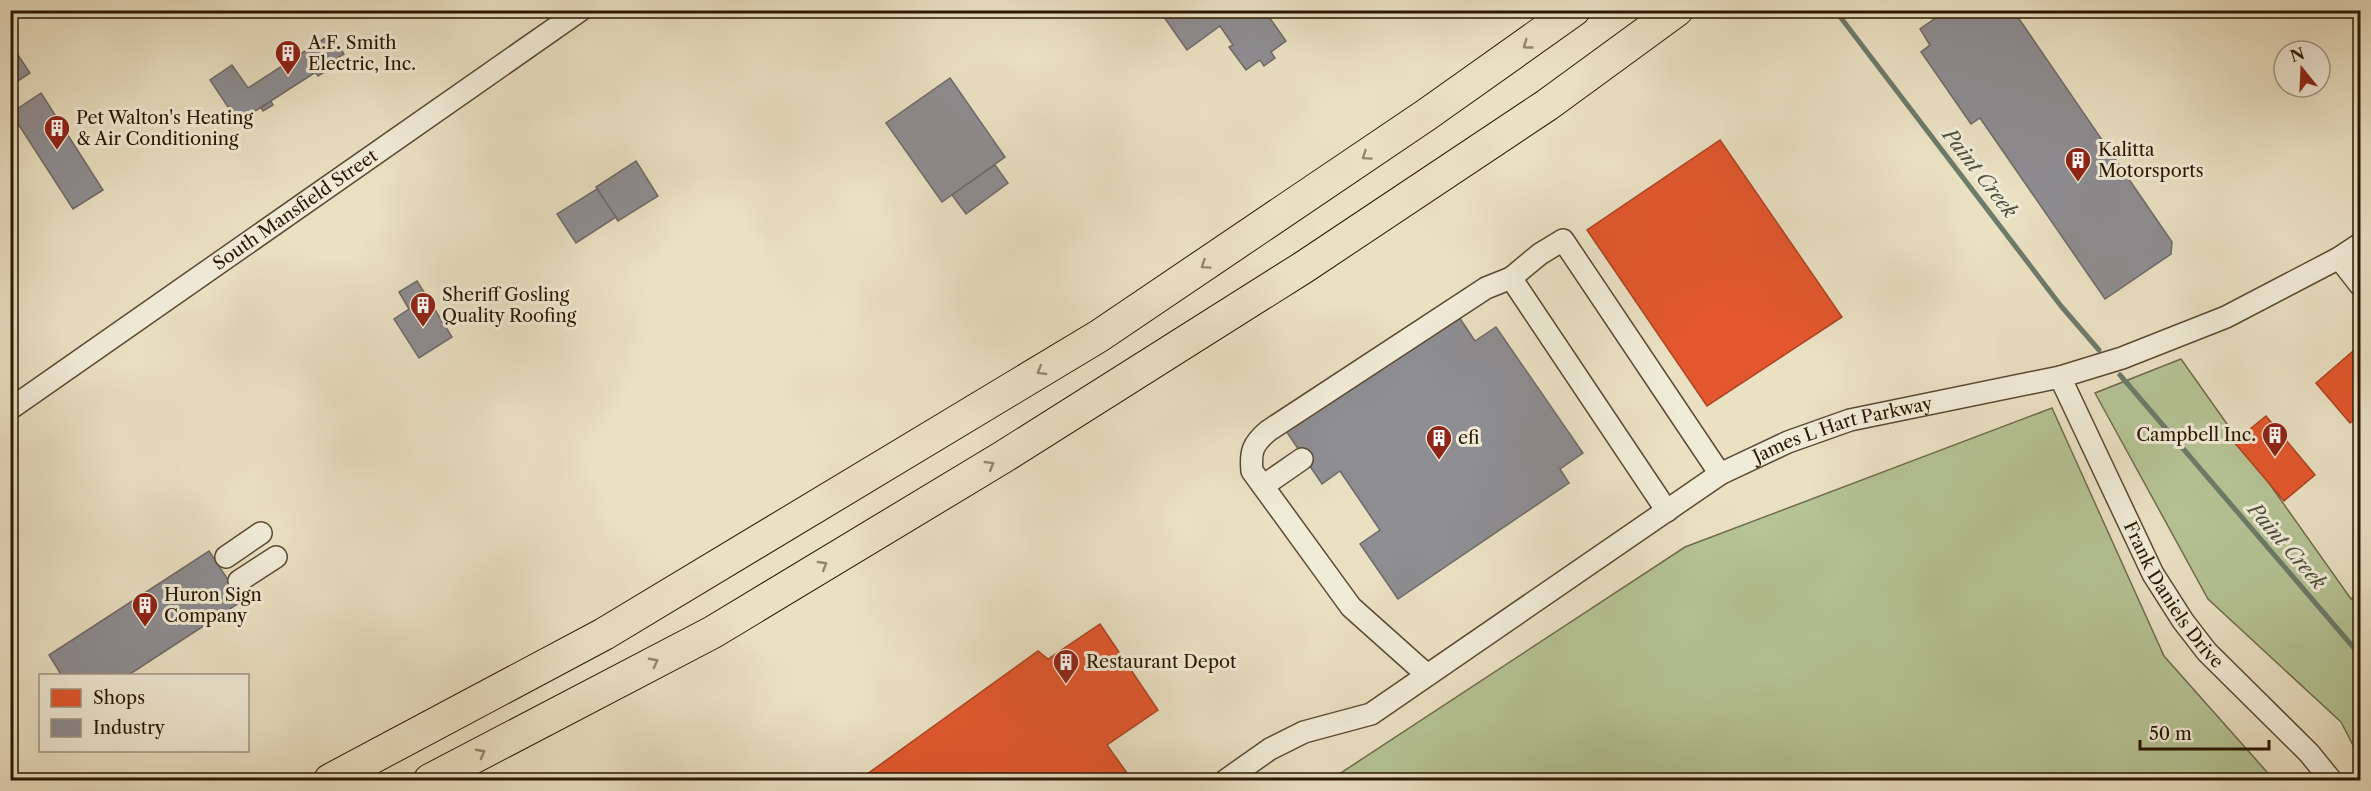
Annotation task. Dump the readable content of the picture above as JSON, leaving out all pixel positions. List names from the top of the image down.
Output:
{
  "streets": {
    "street": ["South Mansfield Street", "James L Hart Parkway", "Frank Daniels Drive"]
  },
  "crossings": [
    ["James L Hart Parkway", "Frank Daniels Drive"]
  ],
  "water": ["Paint Creek"],
  "places": {
    "building": [
      "A.F. Smith Electric, Inc.",
      "Pet Walton's Heating & Air Conditioning",
      "Kalitta Motorsports",
      "Sheriff Gosling Quality Roofing",
      "Campbell Inc.",
      "efi",
      "Huron Sign Company",
      "Restaurant Depot"
    ]
  },
  "legend": ["Shops", "Industry"],
  "scale_bar": "50 m",
  "north": "top"
}
